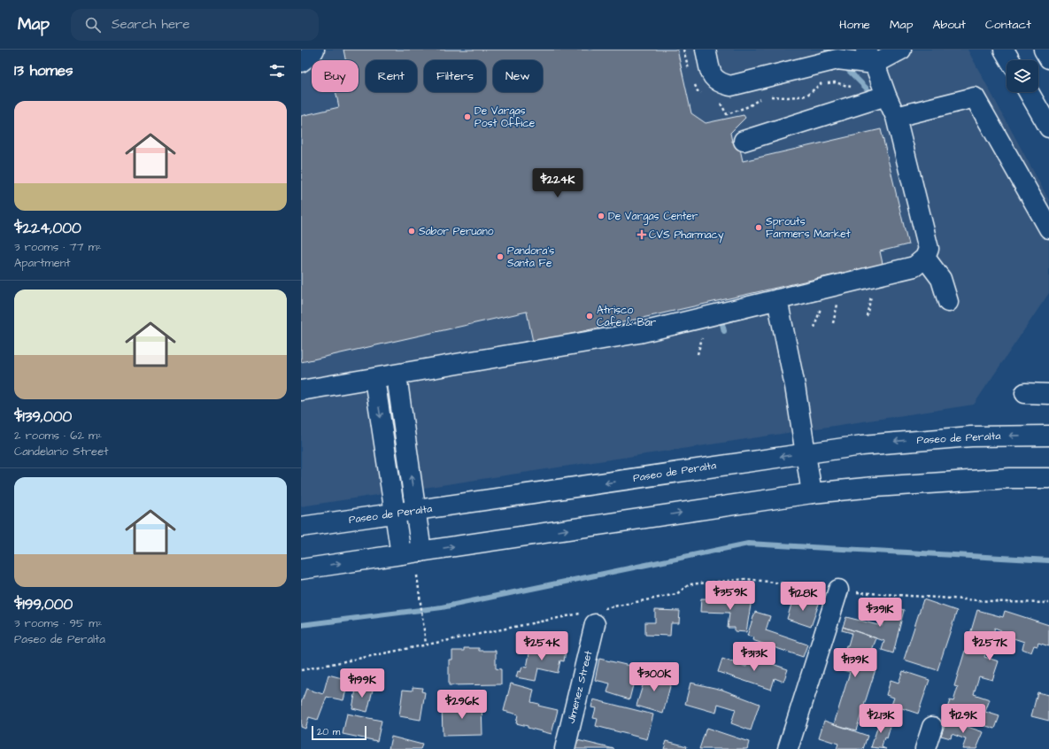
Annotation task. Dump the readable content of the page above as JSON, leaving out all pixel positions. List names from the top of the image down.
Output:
{
  "streets": {
    "main road": ["Paseo de Peralta", "Jimenez Street"]
  },
  "places": {
    "other": [
      "De Vargas Post Office",
      "De Vargas Center",
      "Sprouts Farmers Market",
      "Sabor Peruano",
      "Pandora's Santa Fe",
      "Atrisco Cafe & Bar"
    ],
    "health": ["CVS Pharmacy"]
  },
  "scale_bar": "20 m",
  "page": {
    "header": "Map",
    "search": "Search here",
    "nav": [
      "Home",
      "Map",
      "About",
      "Contact"
    ],
    "heading": "13 homes",
    "chip": [
      "Buy",
      "Rent",
      "Filters",
      "New"
    ],
    "list": [
      {
        "name": "$224,000",
        "note": "3 rooms · 77 m² · Apartment"
      },
      {
        "name": "$139,000",
        "note": "2 rooms · 62 m² · Candelario Street"
      },
      {
        "name": "$199,000",
        "note": "3 rooms · 95 m² · Paseo de Peralta"
      }
    ],
    "price": [
      "$224K",
      "$359K",
      "$128K",
      "$391K",
      "$254K",
      "$257K",
      "$313K",
      "$139K",
      "$300K",
      "$199K",
      "$296K",
      "$213K",
      "$129K"
    ],
    "scale": "20 m"
  }
}
